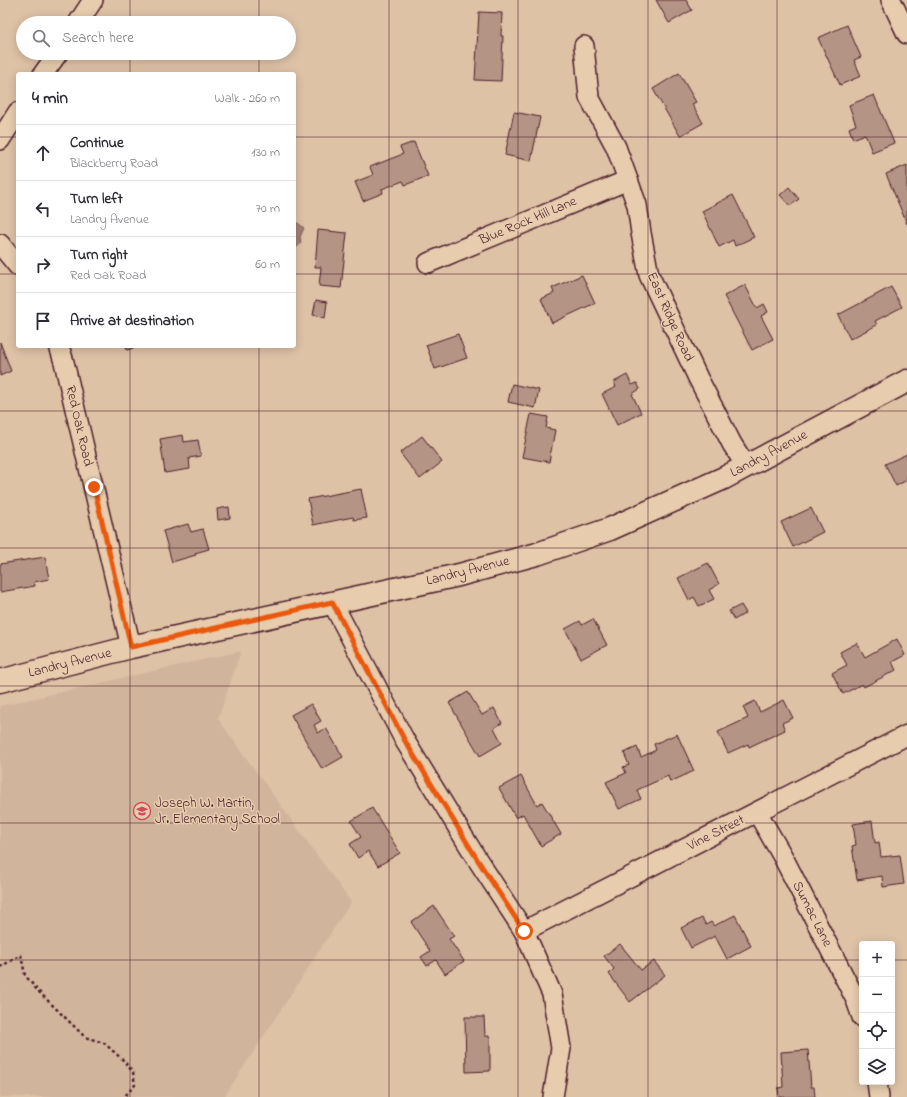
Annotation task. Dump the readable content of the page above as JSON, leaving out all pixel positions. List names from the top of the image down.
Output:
{
  "streets": {
    "street": [
      "Blue Rock Hill Lane",
      "East Ridge Road",
      "Red Oak Road",
      "Landry Avenue",
      "Vine Street",
      "Sumac Lane"
    ]
  },
  "crossings": [
    ["Blue Rock Hill Lane", "East Ridge Road"],
    ["East Ridge Road", "Landry Avenue"],
    ["Red Oak Road", "Landry Avenue"],
    ["Vine Street", "Sumac Lane"]
  ],
  "places": {
    "school or university": ["Joseph W. Martin, Jr. Elementary School"]
  },
  "page": {
    "search": "Search here",
    "heading": ["4 min", "Walk · 260 m"],
    "list": [
      ["Continue", "Blackberry Road", "130 m"],
      ["Turn left", "Landry Avenue", "70 m"],
      ["Turn right", "Red Oak Road", "60 m"],
      "Arrive at destination"
    ],
    "map_buttons": ["+", "−"]
  }
}
